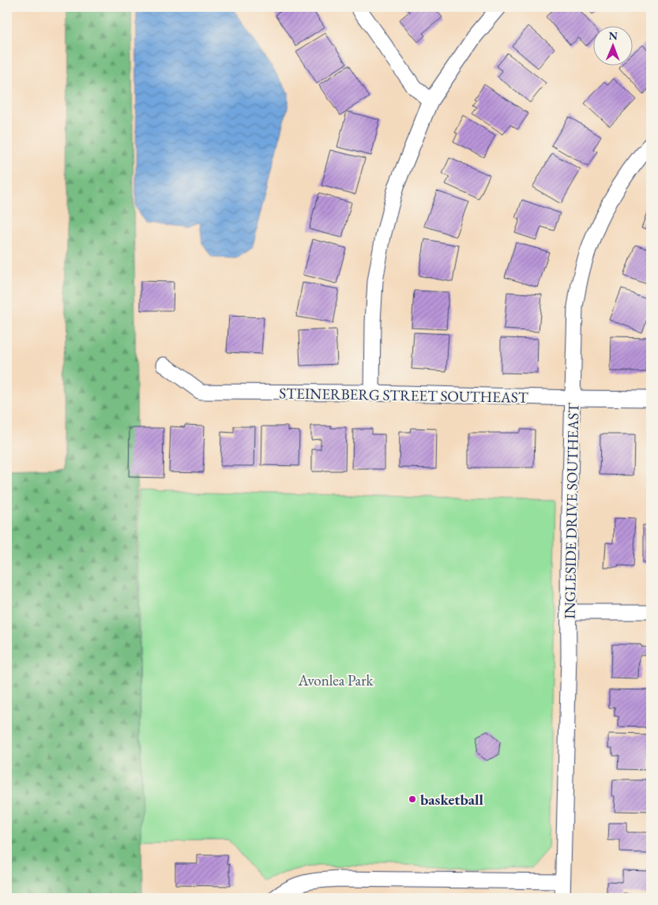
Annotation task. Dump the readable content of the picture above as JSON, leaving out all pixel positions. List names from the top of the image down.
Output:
{
  "streets": {
    "street": ["STEINERBERG STREET SOUTHEAST", "INGLESIDE DRIVE SOUTHEAST"]
  },
  "crossings": [
    ["STEINERBERG STREET SOUTHEAST", "INGLESIDE DRIVE SOUTHEAST"]
  ],
  "parks": ["Avonlea Park"],
  "places": ["basketball"],
  "north": "top"
}
